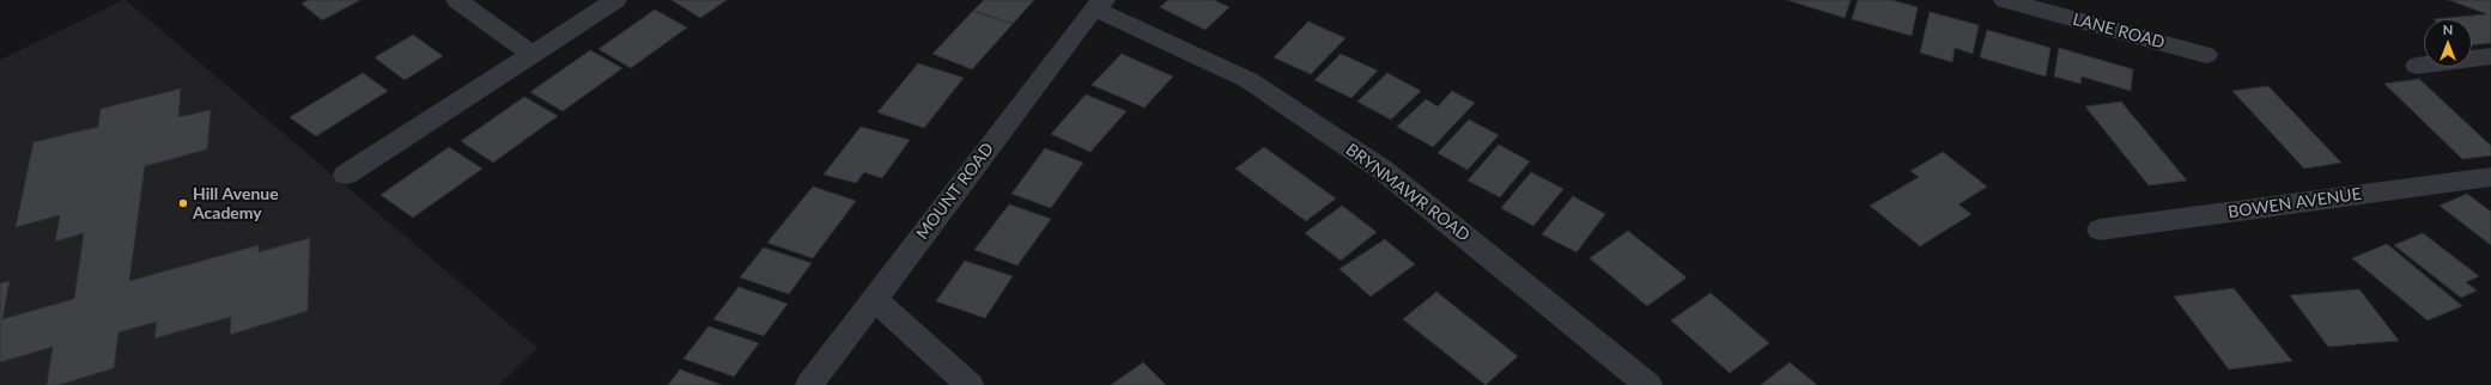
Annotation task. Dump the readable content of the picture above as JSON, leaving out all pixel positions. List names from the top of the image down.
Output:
{
  "streets": {
    "street": [
      "LANE ROAD",
      "MOUNT ROAD",
      "BRYNMAWR ROAD",
      "BOWEN AVENUE"
    ]
  },
  "crossings": [
    ["MOUNT ROAD", "BRYNMAWR ROAD"]
  ],
  "places": ["Hill Avenue Academy"],
  "north": "top"
}
